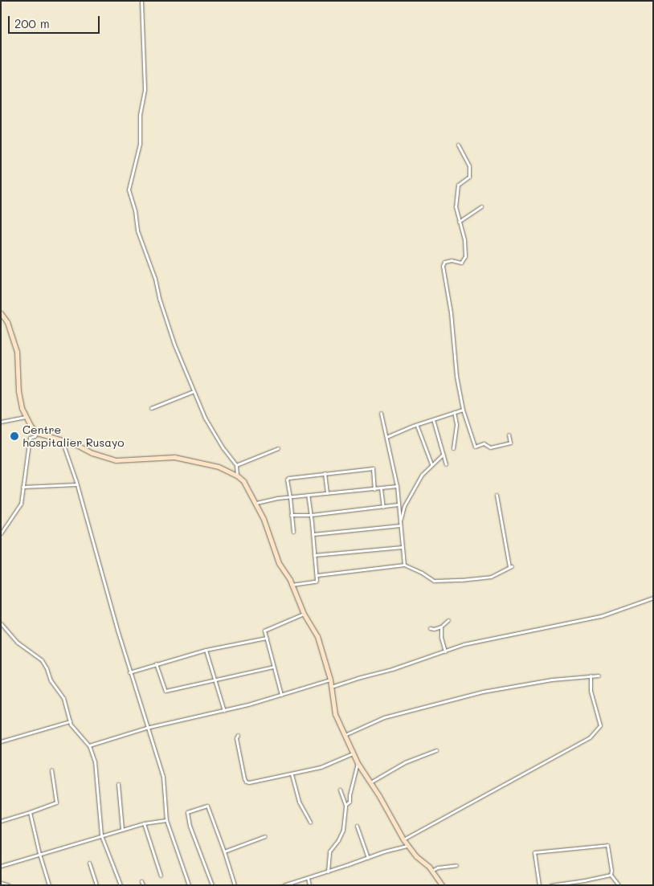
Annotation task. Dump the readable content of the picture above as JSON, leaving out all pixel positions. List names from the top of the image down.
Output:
{
  "places": ["Centre hospitalier Rusayo"],
  "scale_bar": "200 m"
}
